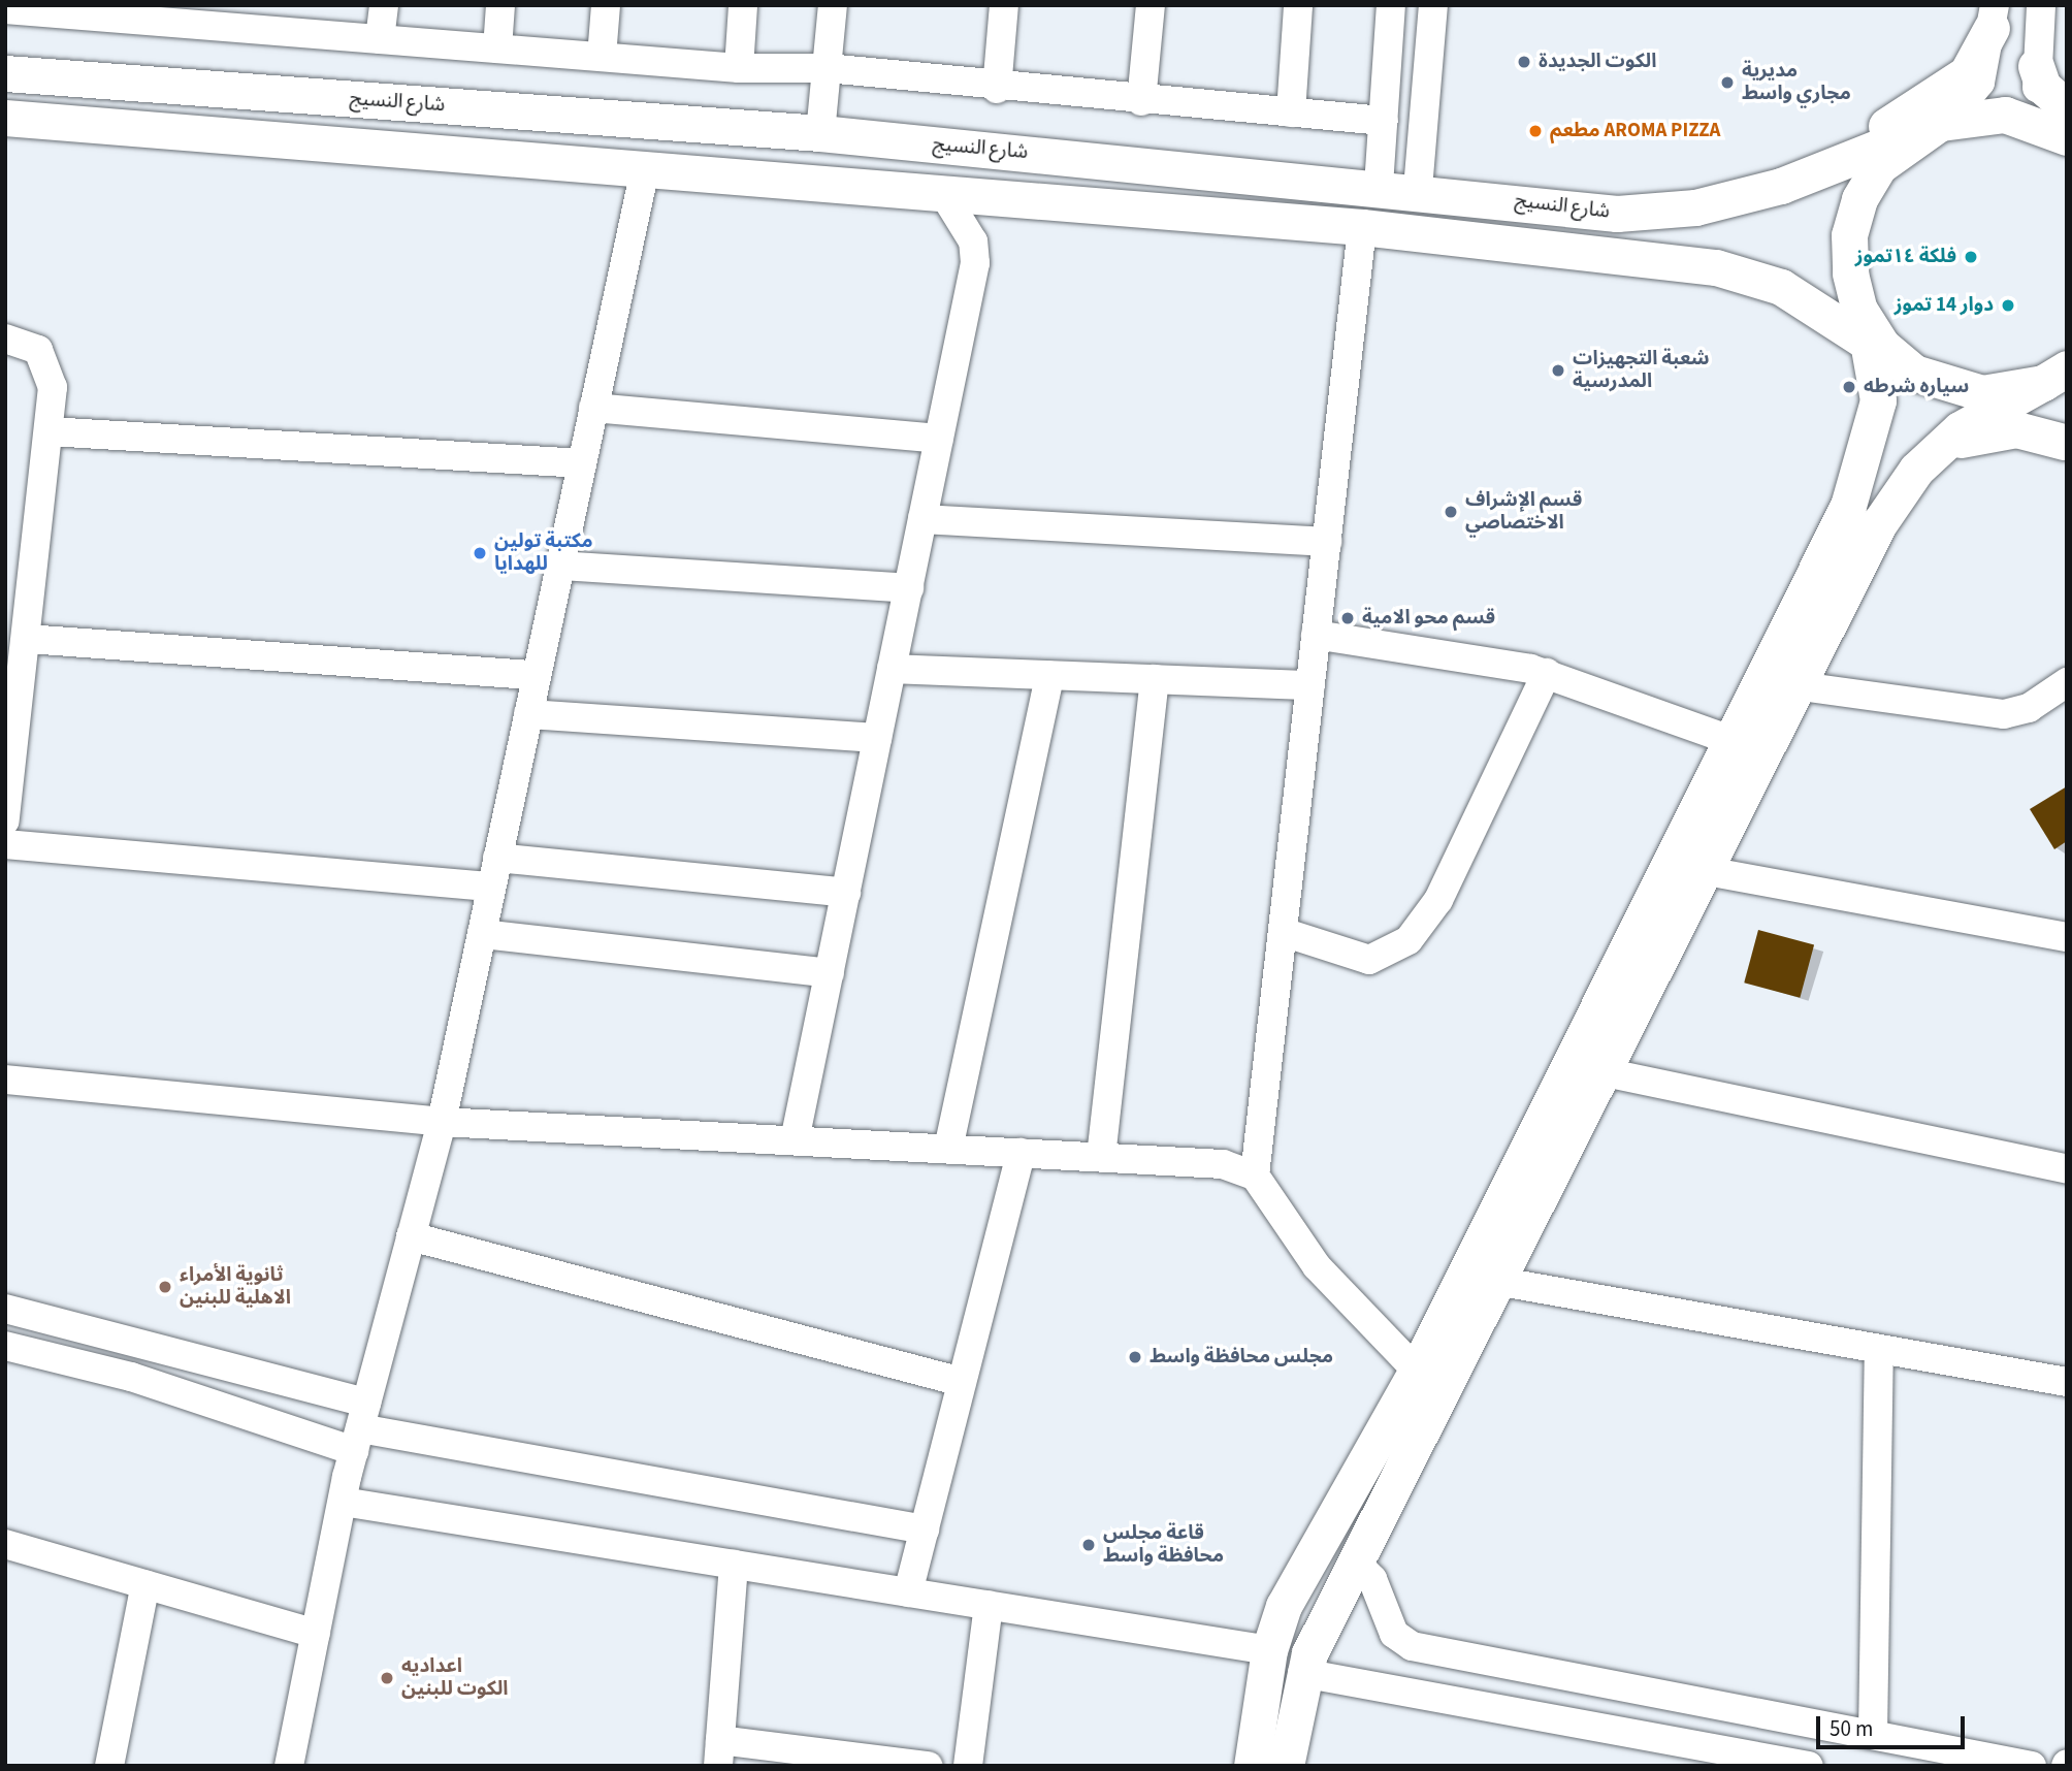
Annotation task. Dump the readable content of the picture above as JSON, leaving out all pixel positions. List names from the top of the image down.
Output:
{
  "streets": {
    "main road": ["شارع النسيج"]
  },
  "places": [
    "الكوت الجديدة",
    "مديرية مجاري واسط",
    "مطعم AROMA PIZZA",
    "فلكة ١٤تموز",
    "دوار 14 تموز",
    "شعبة التجهيزات المدرسية",
    "سياره شرطه",
    "قسم الإشراف الاختصاصي",
    "مكتبة تولين للهدايا",
    "قسم محو الامية",
    "ثانوية الأمراء الاهلية للبنين",
    "مجلس محافظة واسط",
    "قاعة مجلس محافظة واسط",
    "اعداديه الكوت للبنين"
  ],
  "scale_bar": "50 m"
}
